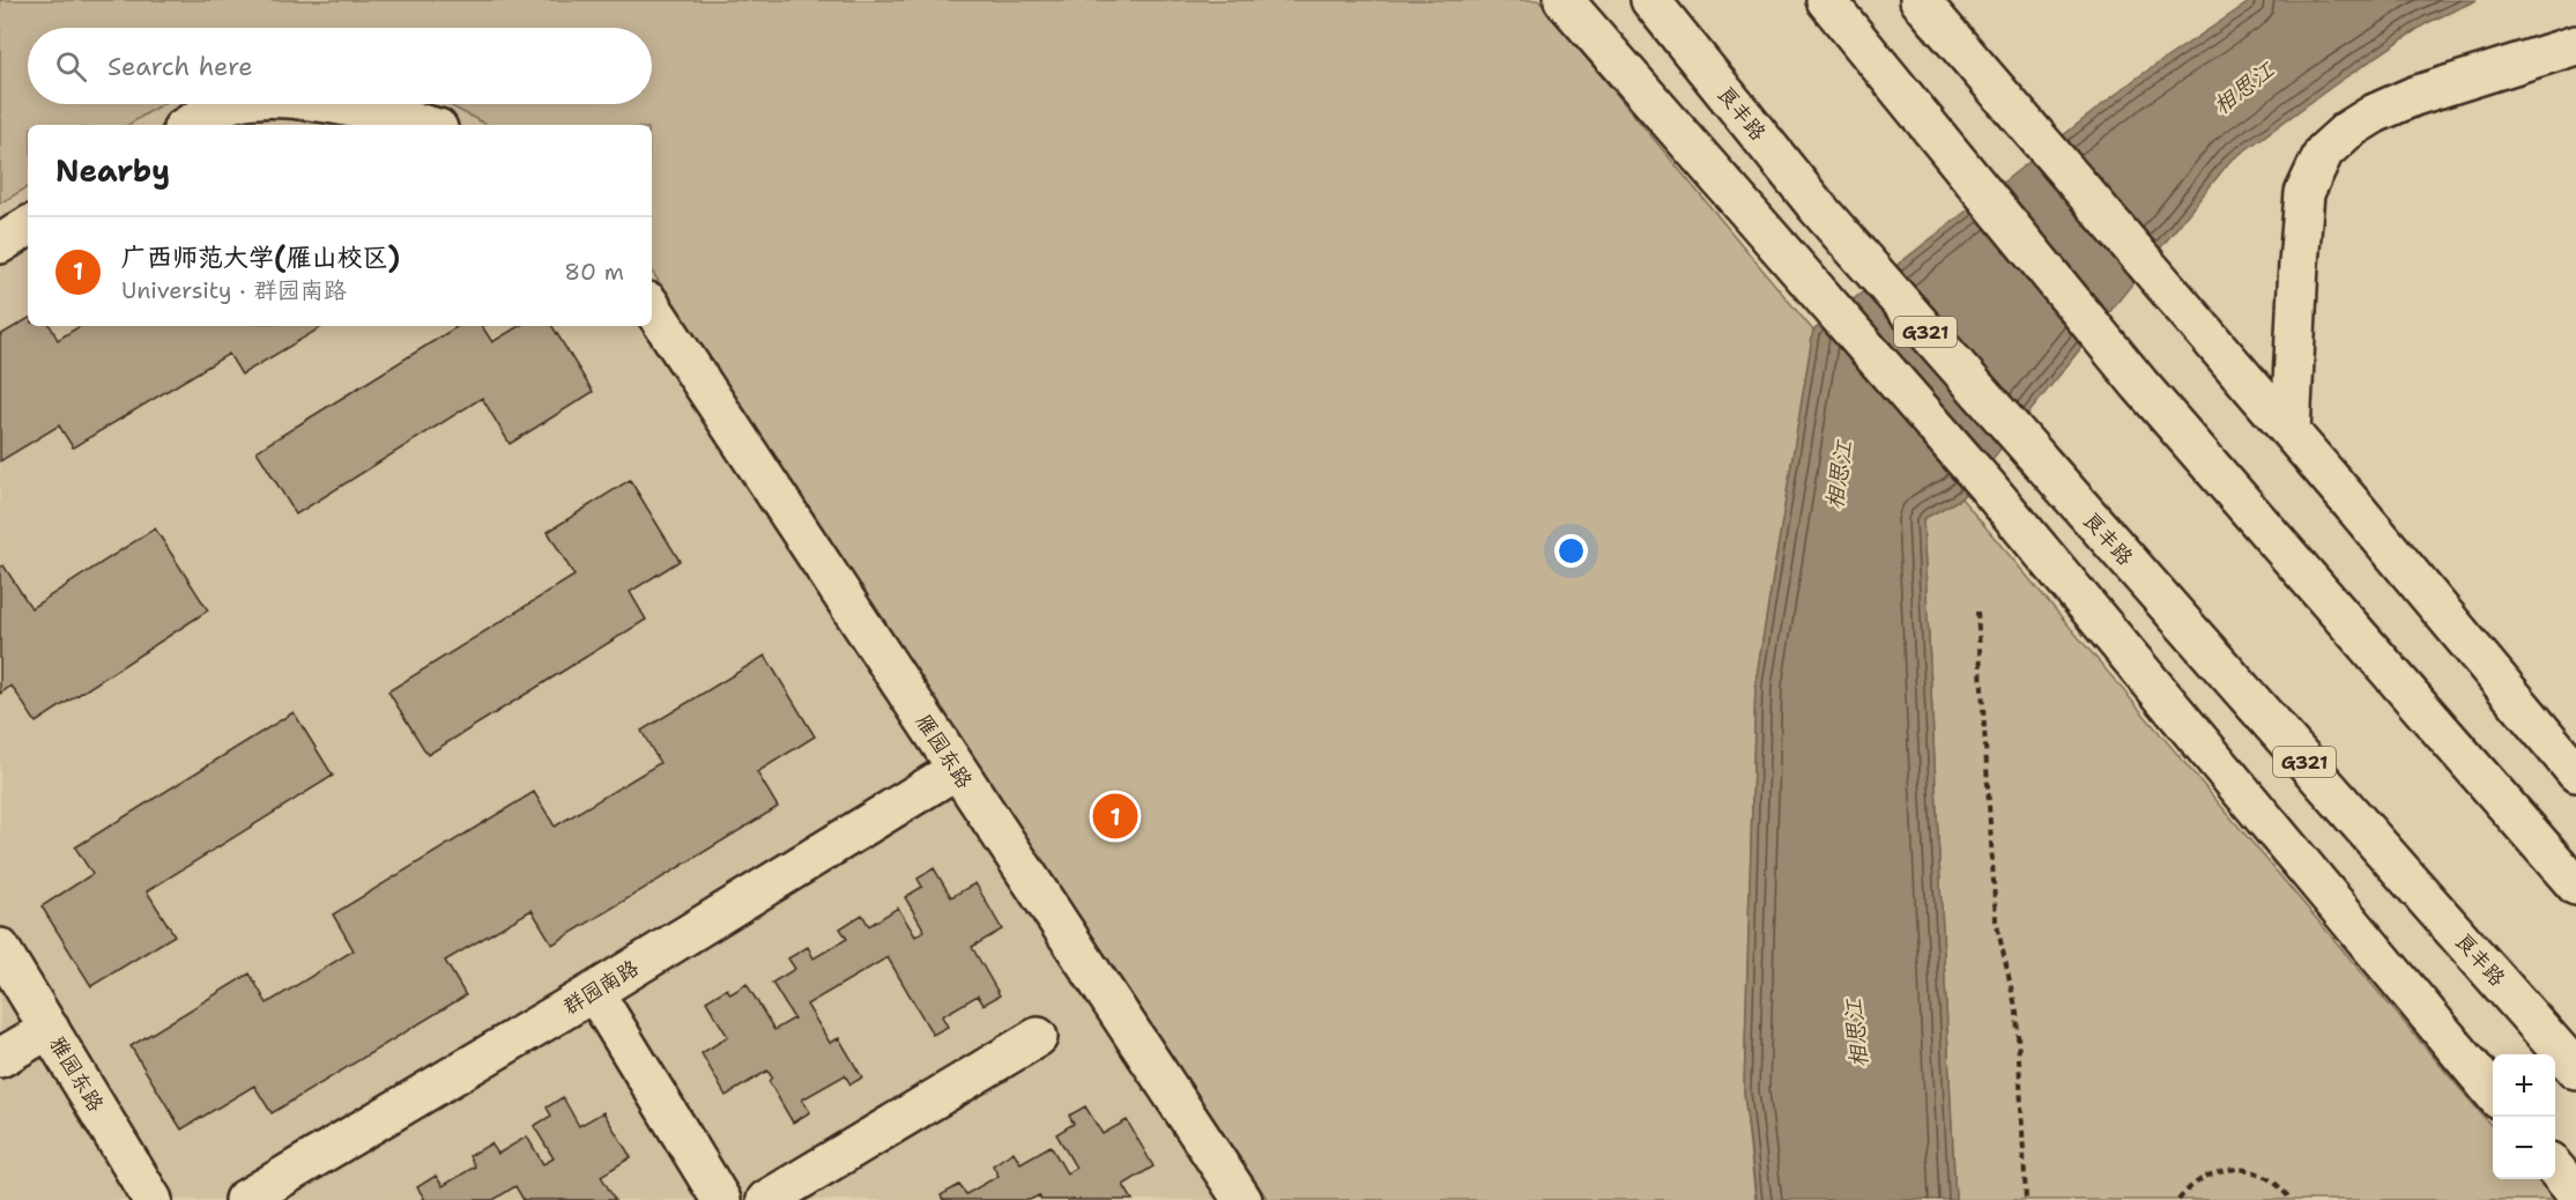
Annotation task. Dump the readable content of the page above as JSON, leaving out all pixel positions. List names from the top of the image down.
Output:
{
  "streets": {
    "main road": [
      "良丰路",
      "G321",
      "雁园东路",
      "群园南路",
      "雅园东路"
    ]
  },
  "crossings": [
    ["雁园东路", "群园南路"]
  ],
  "water": ["相思江"],
  "page": {
    "search": "Search here",
    "heading": "Nearby",
    "list": [
      {
        "mark": "1",
        "name": "广西师范大学(雁山校区)",
        "note": "University · 群园南路",
        "value": "80 m"
      }
    ],
    "pins": "1",
    "map_buttons": ["+", "−"]
  }
}
